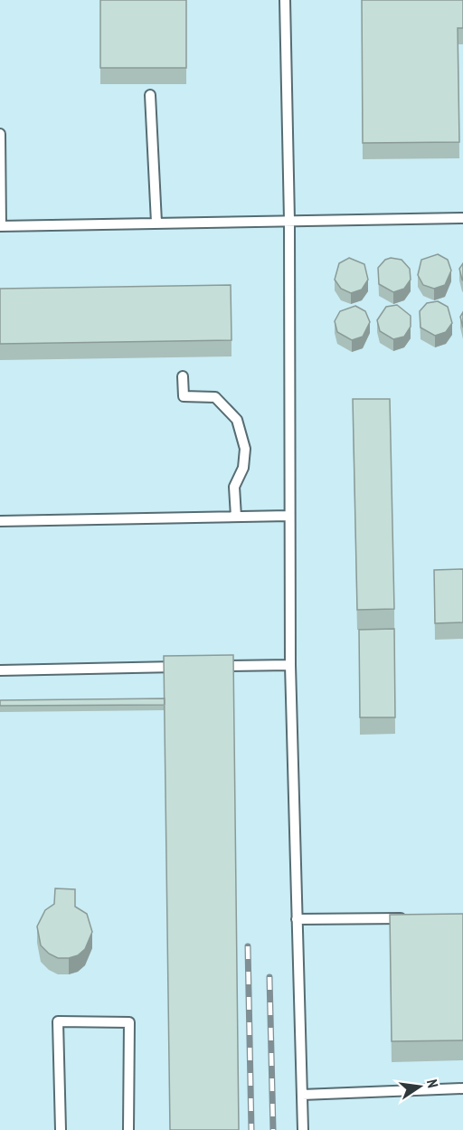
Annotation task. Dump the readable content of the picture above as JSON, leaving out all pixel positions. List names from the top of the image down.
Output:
{
  "north": "right"
}
